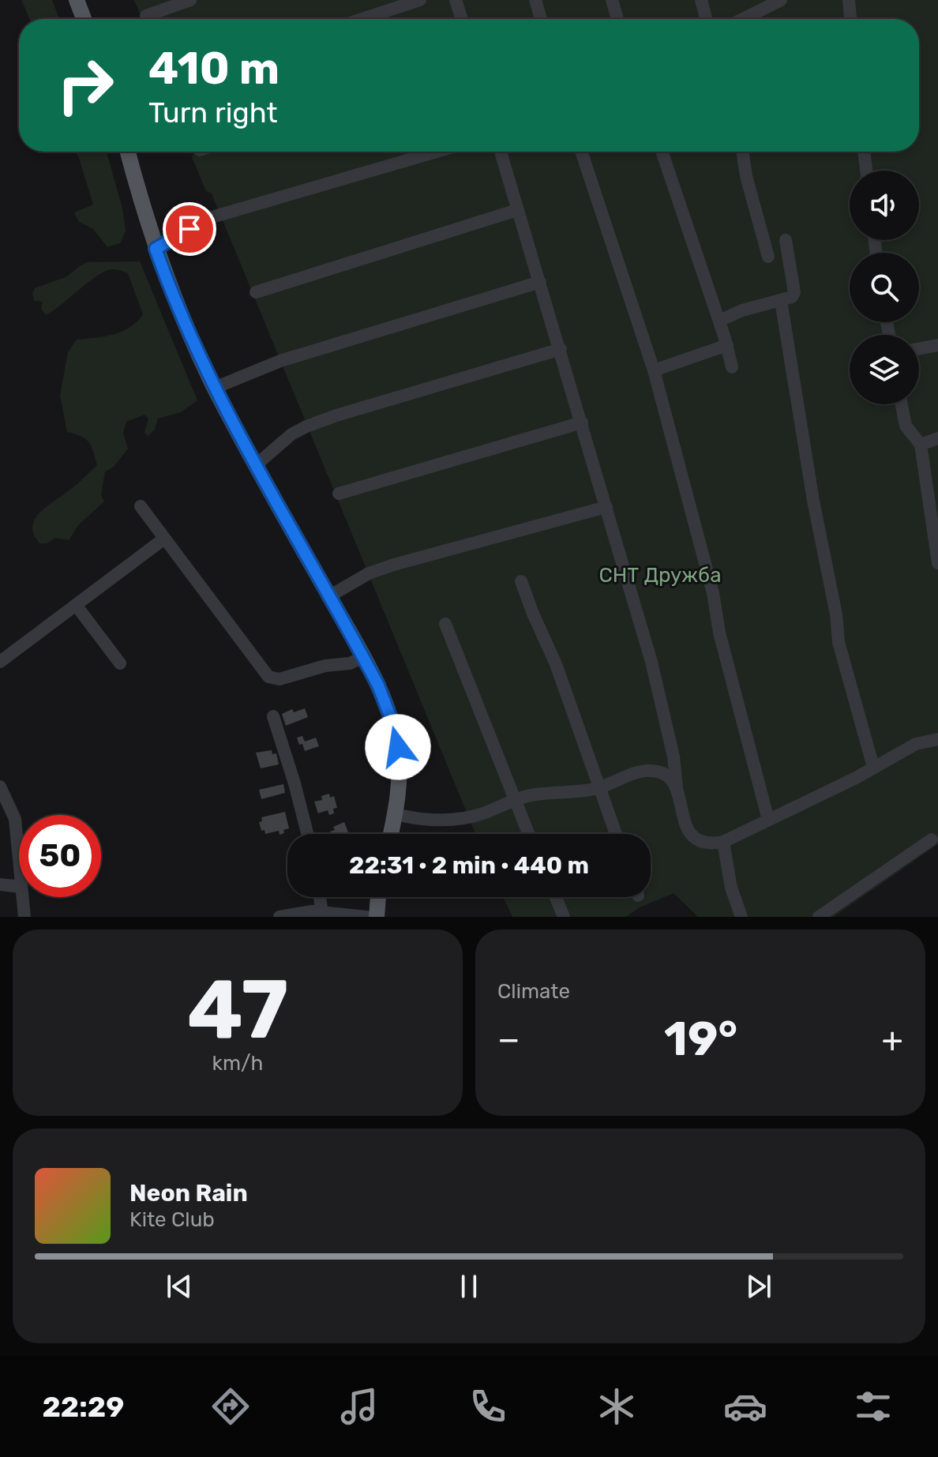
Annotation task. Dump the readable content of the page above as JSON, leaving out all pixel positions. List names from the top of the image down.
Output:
{
  "parks": ["СНТ Дружба"],
  "page": {
    "turn": ["410 m", "Turn right"],
    "limit": "50",
    "trip": "22:31 · 2 min · 440 m",
    "tile": [
      ["47", "km/h"],
      "Climate"
    ],
    "heat": ["−", "19°", "+"],
    "song": ["Neon Rain", "Kite Club"],
    "tabs": "22:29"
  }
}
